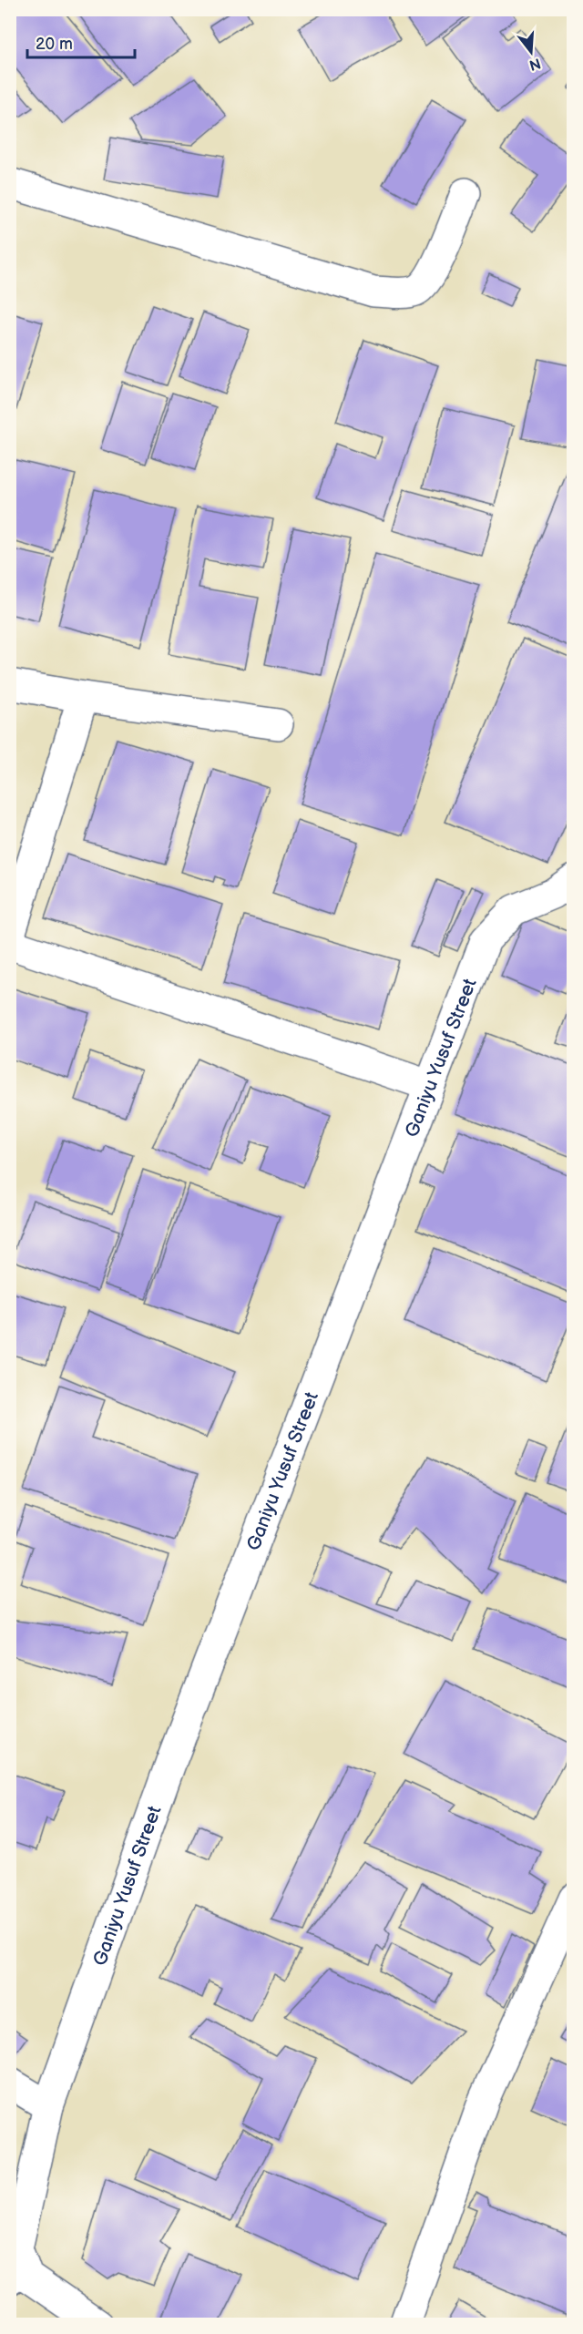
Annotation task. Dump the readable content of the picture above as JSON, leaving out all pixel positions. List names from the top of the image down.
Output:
{
  "streets": {
    "street": ["Ganiyu Yusuf Street"]
  },
  "scale_bar": "20 m",
  "north": "bottom"
}
